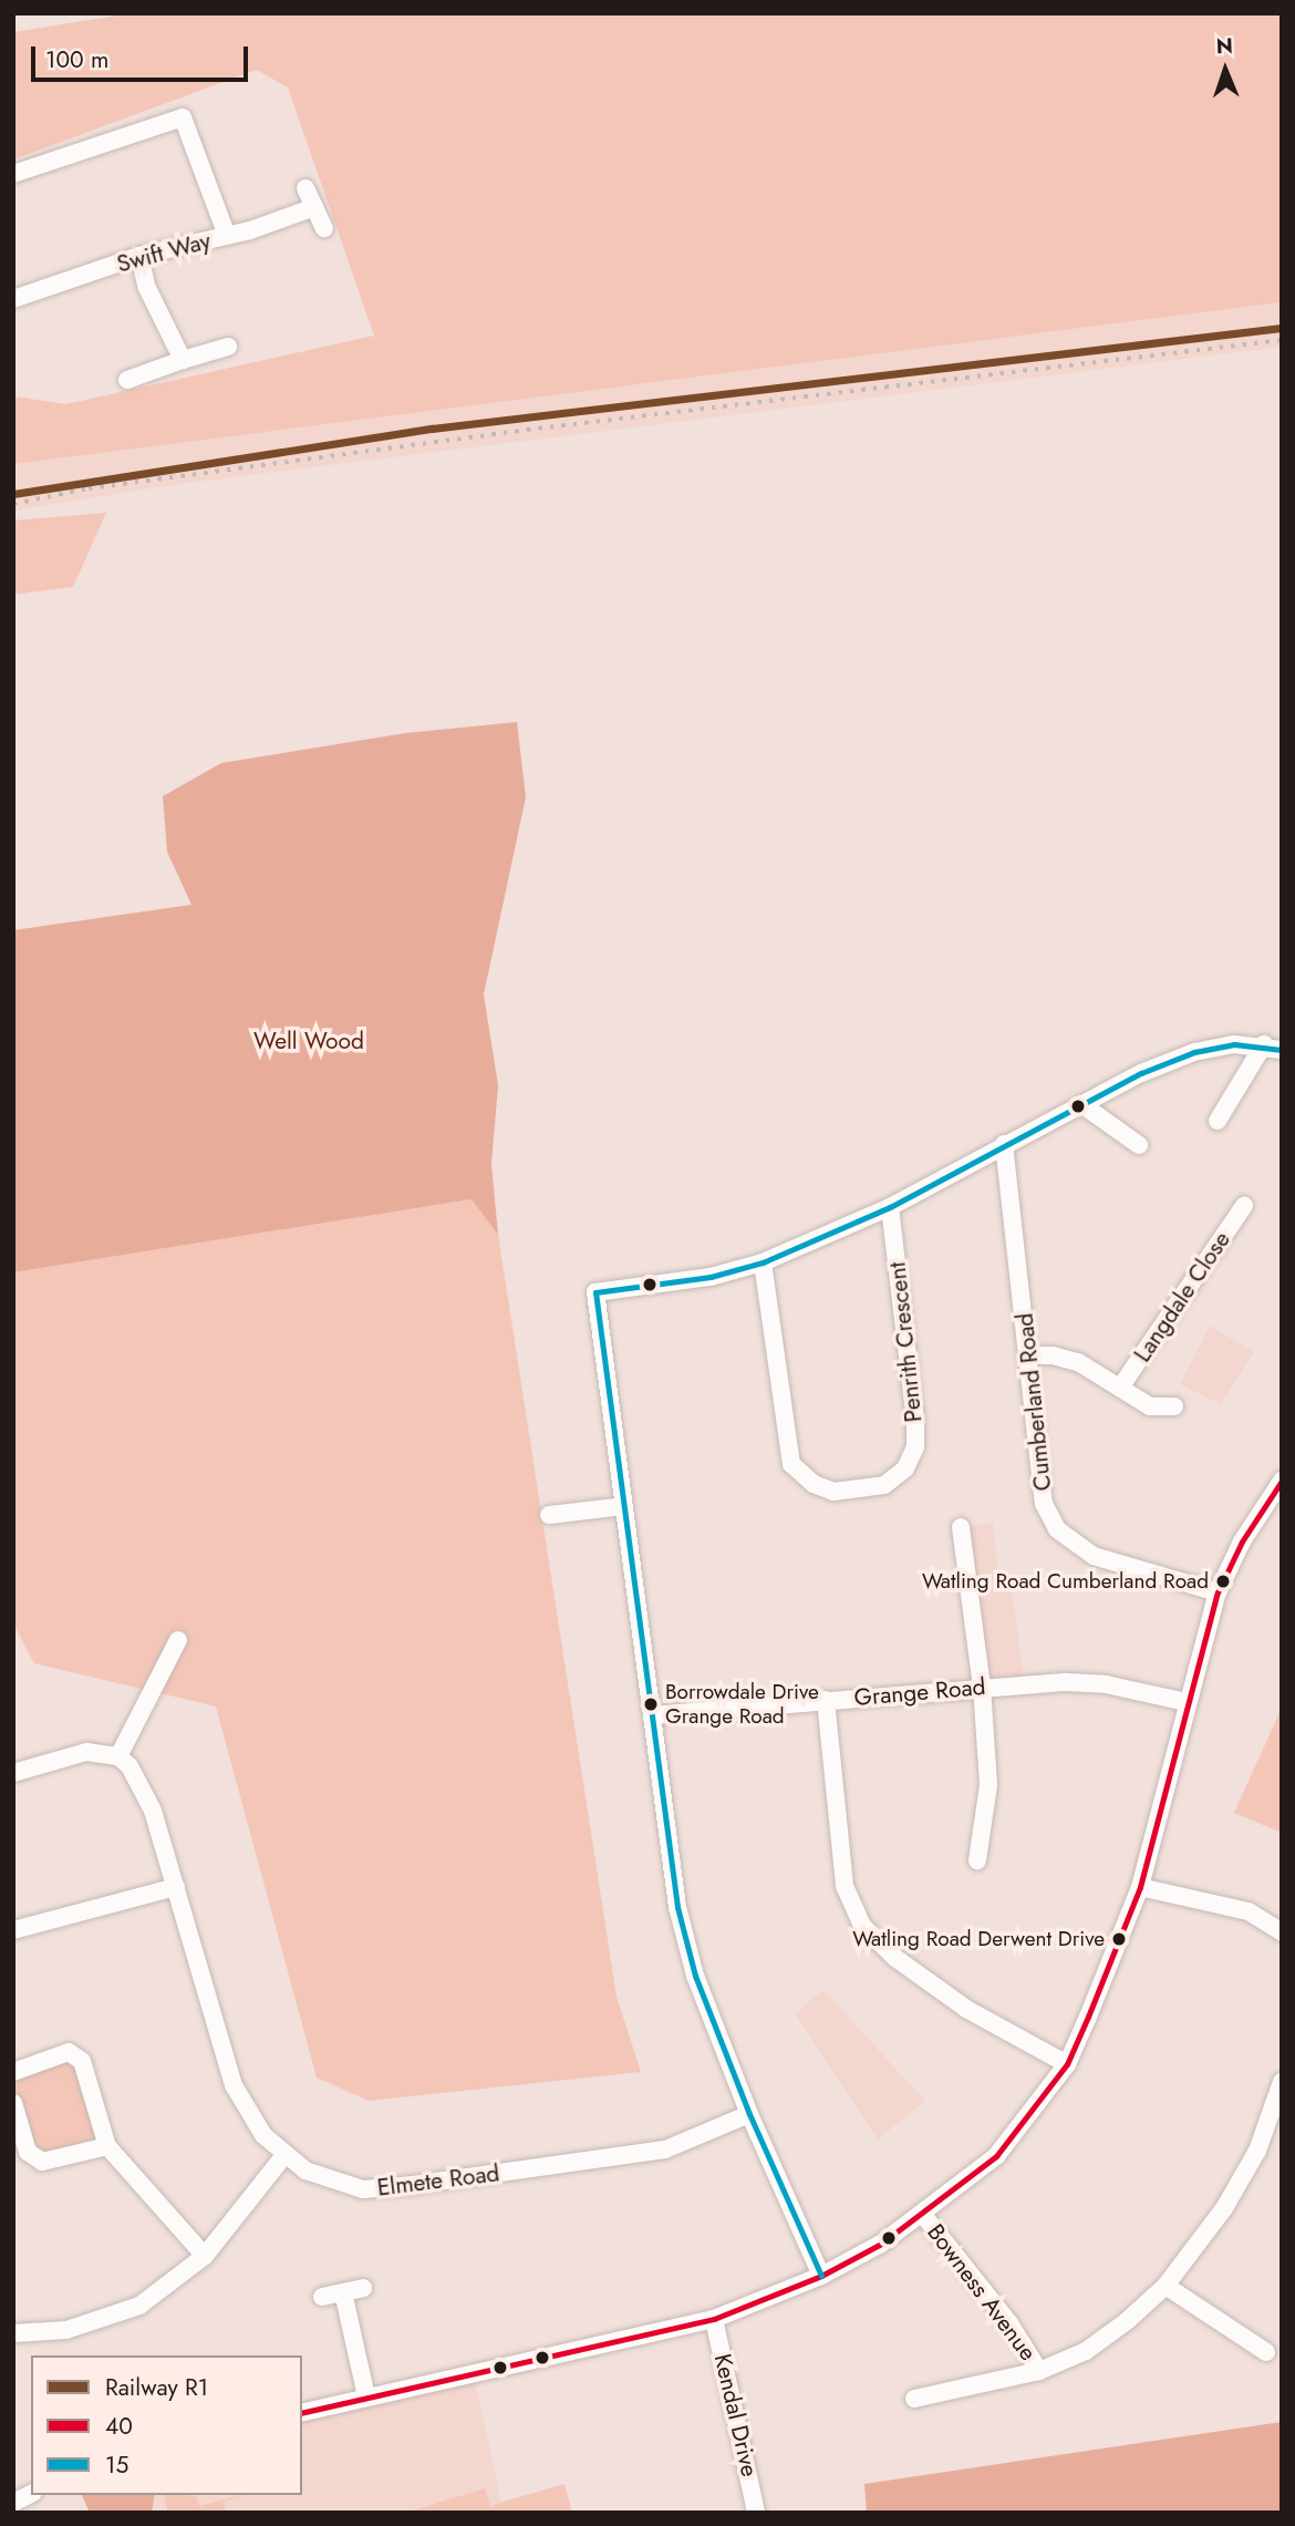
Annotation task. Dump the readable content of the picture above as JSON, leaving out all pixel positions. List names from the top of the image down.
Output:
{
  "streets": {
    "street": [
      "Swift Way",
      "Langdale Close",
      "Penrith Crescent",
      "Cumberland Road",
      "Grange Road",
      "Elmete Road",
      "Bowness Avenue",
      "Kendal Drive"
    ]
  },
  "crossings": [
    ["Langdale Close", "Cumberland Road"]
  ],
  "parks": ["Well Wood"],
  "places": ["Watling Road Cumberland Road", "Borrowdale Drive Grange Road", "Watling Road Derwent Drive"],
  "lines": ["rail line R1", "transit line 15", "transit line 40"],
  "legend": ["Railway R1", "40", "15"],
  "scale_bar": "100 m",
  "north": "top"
}
